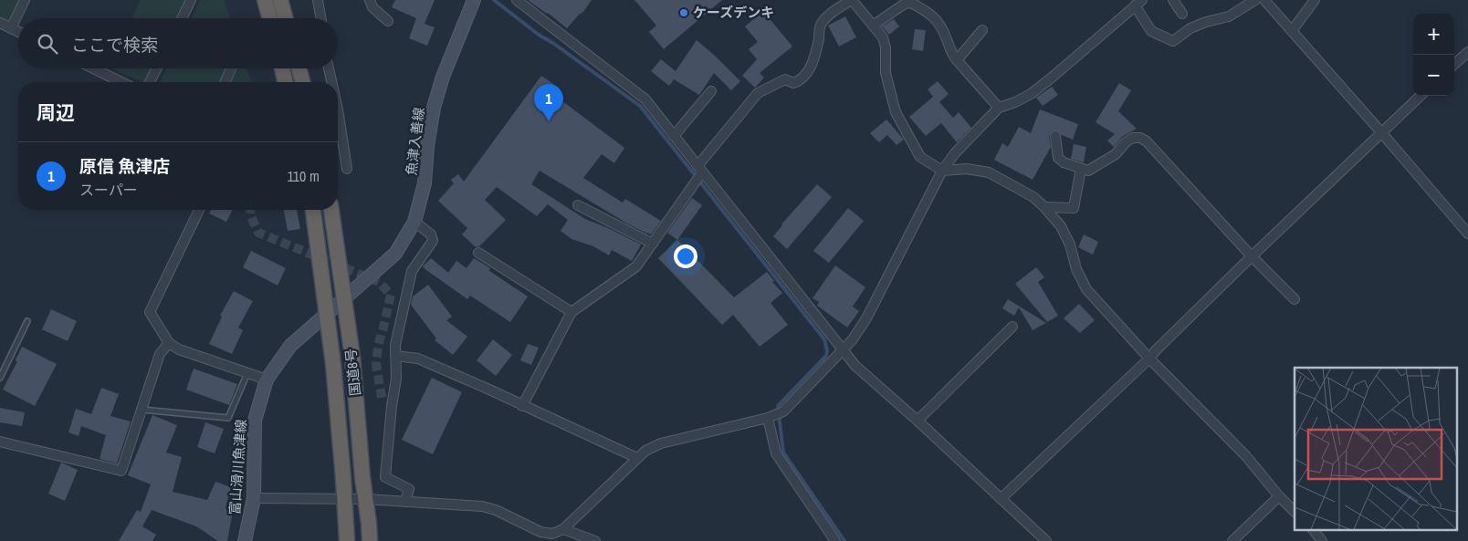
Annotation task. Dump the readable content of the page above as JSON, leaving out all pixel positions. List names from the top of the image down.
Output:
{
  "streets": {
    "highway": ["国道8号"],
    "main road": ["魚津入善線", "富山滑川魚津線"]
  },
  "crossings": [
    ["魚津入善線", "富山滑川魚津線"],
    ["国道8号", "富山滑川魚津線"]
  ],
  "places": ["ケーズデンキ"],
  "page": {
    "map_buttons": ["+", "−"],
    "search": "ここで検索",
    "heading": "周辺",
    "pins": "1",
    "list": [
      {
        "mark": "1",
        "name": "原信 魚津店",
        "note": "スーパー",
        "value": "110 m"
      }
    ]
  }
}
